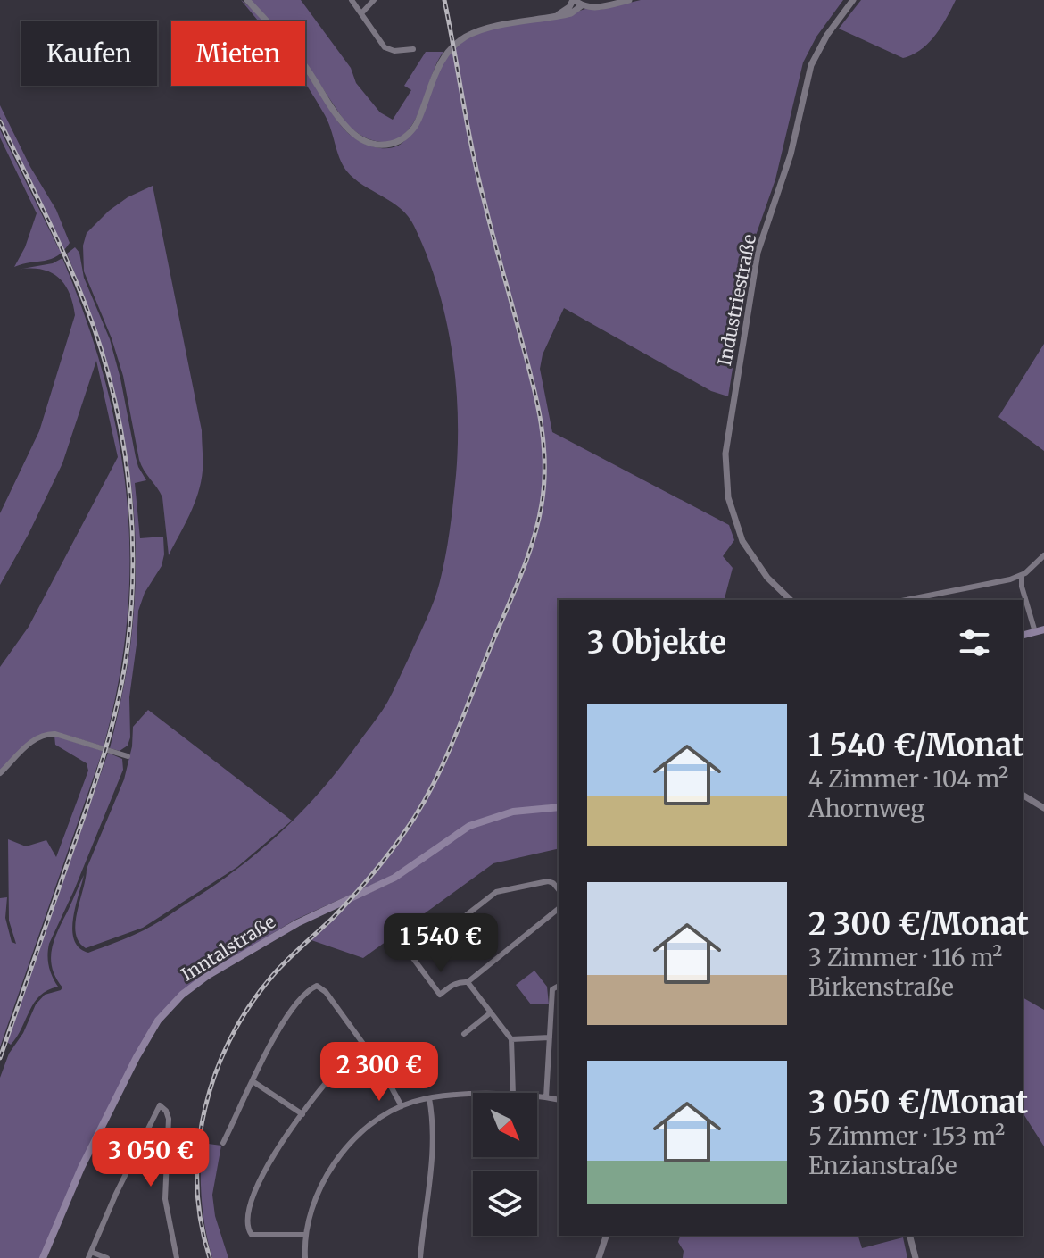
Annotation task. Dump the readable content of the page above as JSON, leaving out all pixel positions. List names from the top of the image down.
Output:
{
  "streets": {
    "main road": ["Inntalstraße"],
    "street": ["Industriestraße"]
  },
  "north": "bottom right",
  "page": {
    "chip": ["Kaufen", "Mieten"],
    "heading": "3 Objekte",
    "list": [
      {
        "name": "1 540 €/Monat",
        "note": "4 Zimmer · 104 m² · Ahornweg"
      },
      {
        "name": "2 300 €/Monat",
        "note": "3 Zimmer · 116 m² · Birkenstraße"
      },
      {
        "name": "3 050 €/Monat",
        "note": "5 Zimmer · 153 m² · Enzianstraße"
      }
    ],
    "price": ["1 540 €", "2 300 €", "3 050 €"]
  }
}
